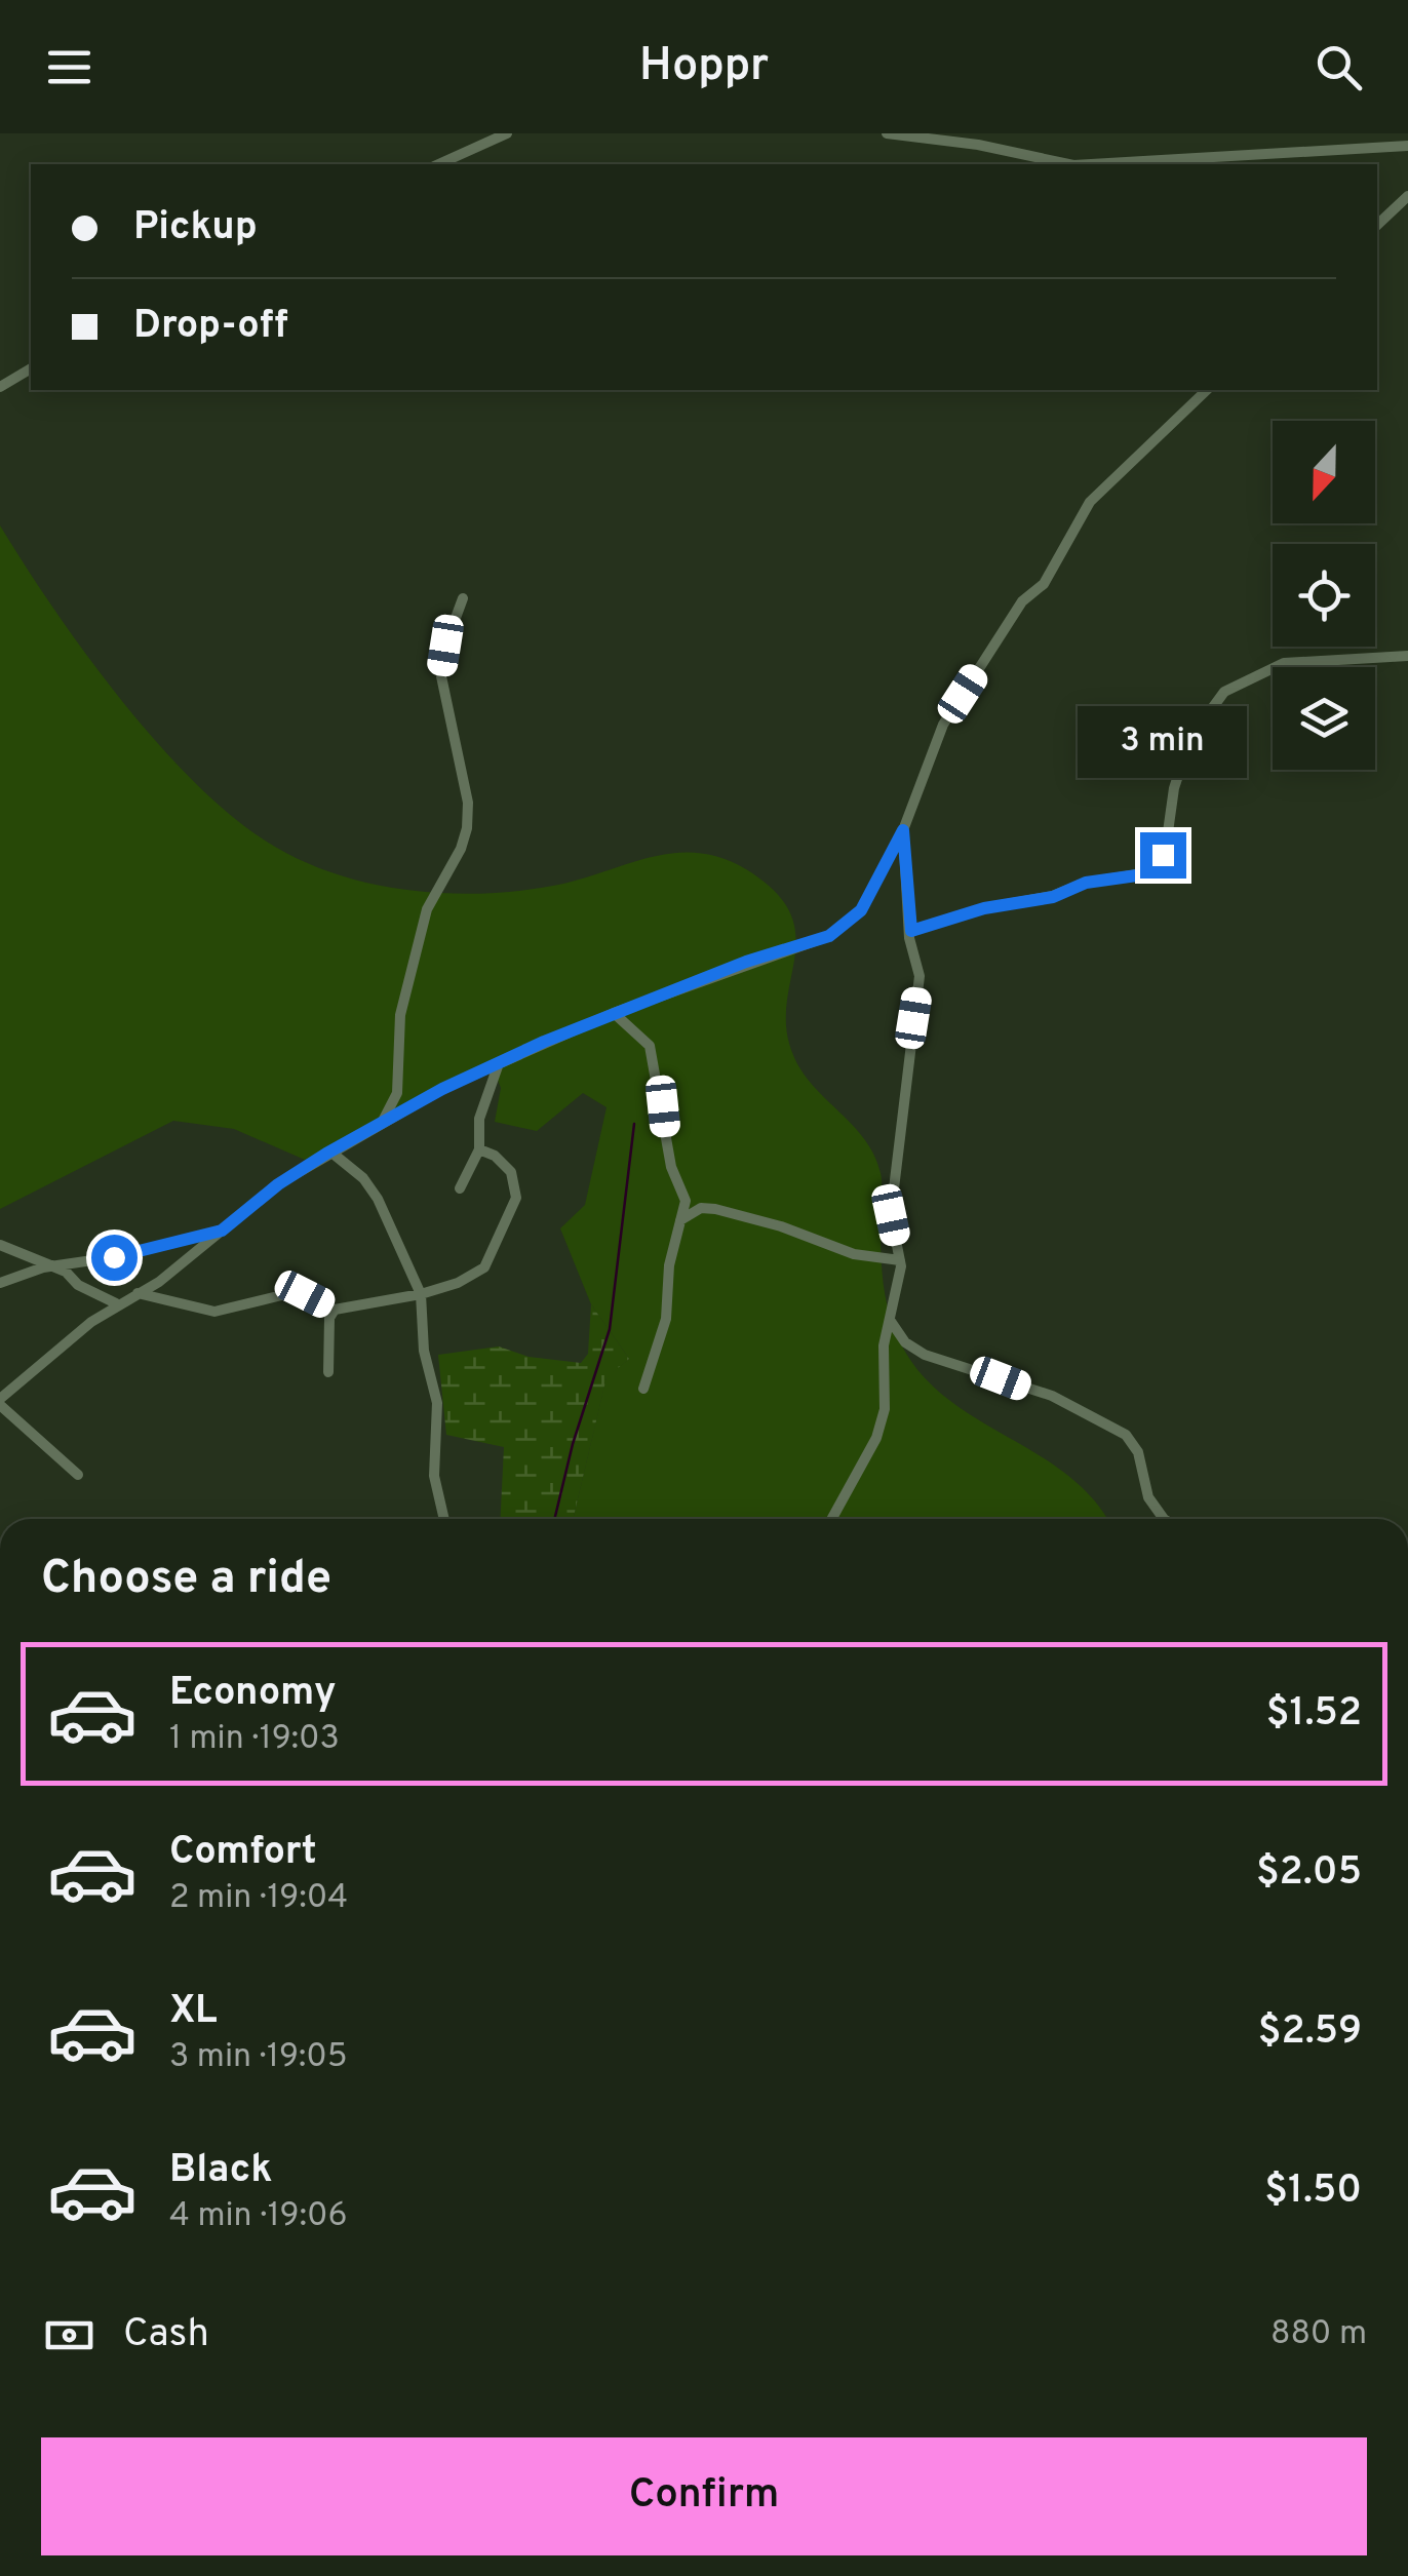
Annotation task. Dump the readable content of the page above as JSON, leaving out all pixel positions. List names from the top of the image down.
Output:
{
  "north": "bottom",
  "page": {
    "header": "Hoppr",
    "banner": ["Pickup", "Drop-off"],
    "bubble": "3 min",
    "heading": "Choose a ride",
    "list": [
      {
        "name": "Economy",
        "note": "1 min · 19:03",
        "value": "$1.52"
      },
      {
        "name": "Comfort",
        "note": "2 min · 19:04",
        "value": "$2.05"
      },
      {
        "name": "XL",
        "note": "3 min · 19:05",
        "value": "$2.59"
      },
      {
        "name": "Black",
        "note": "4 min · 19:06",
        "value": "$1.50"
      }
    ],
    "pay": ["Cash", "880 m"],
    "buttons": "Confirm"
  }
}
